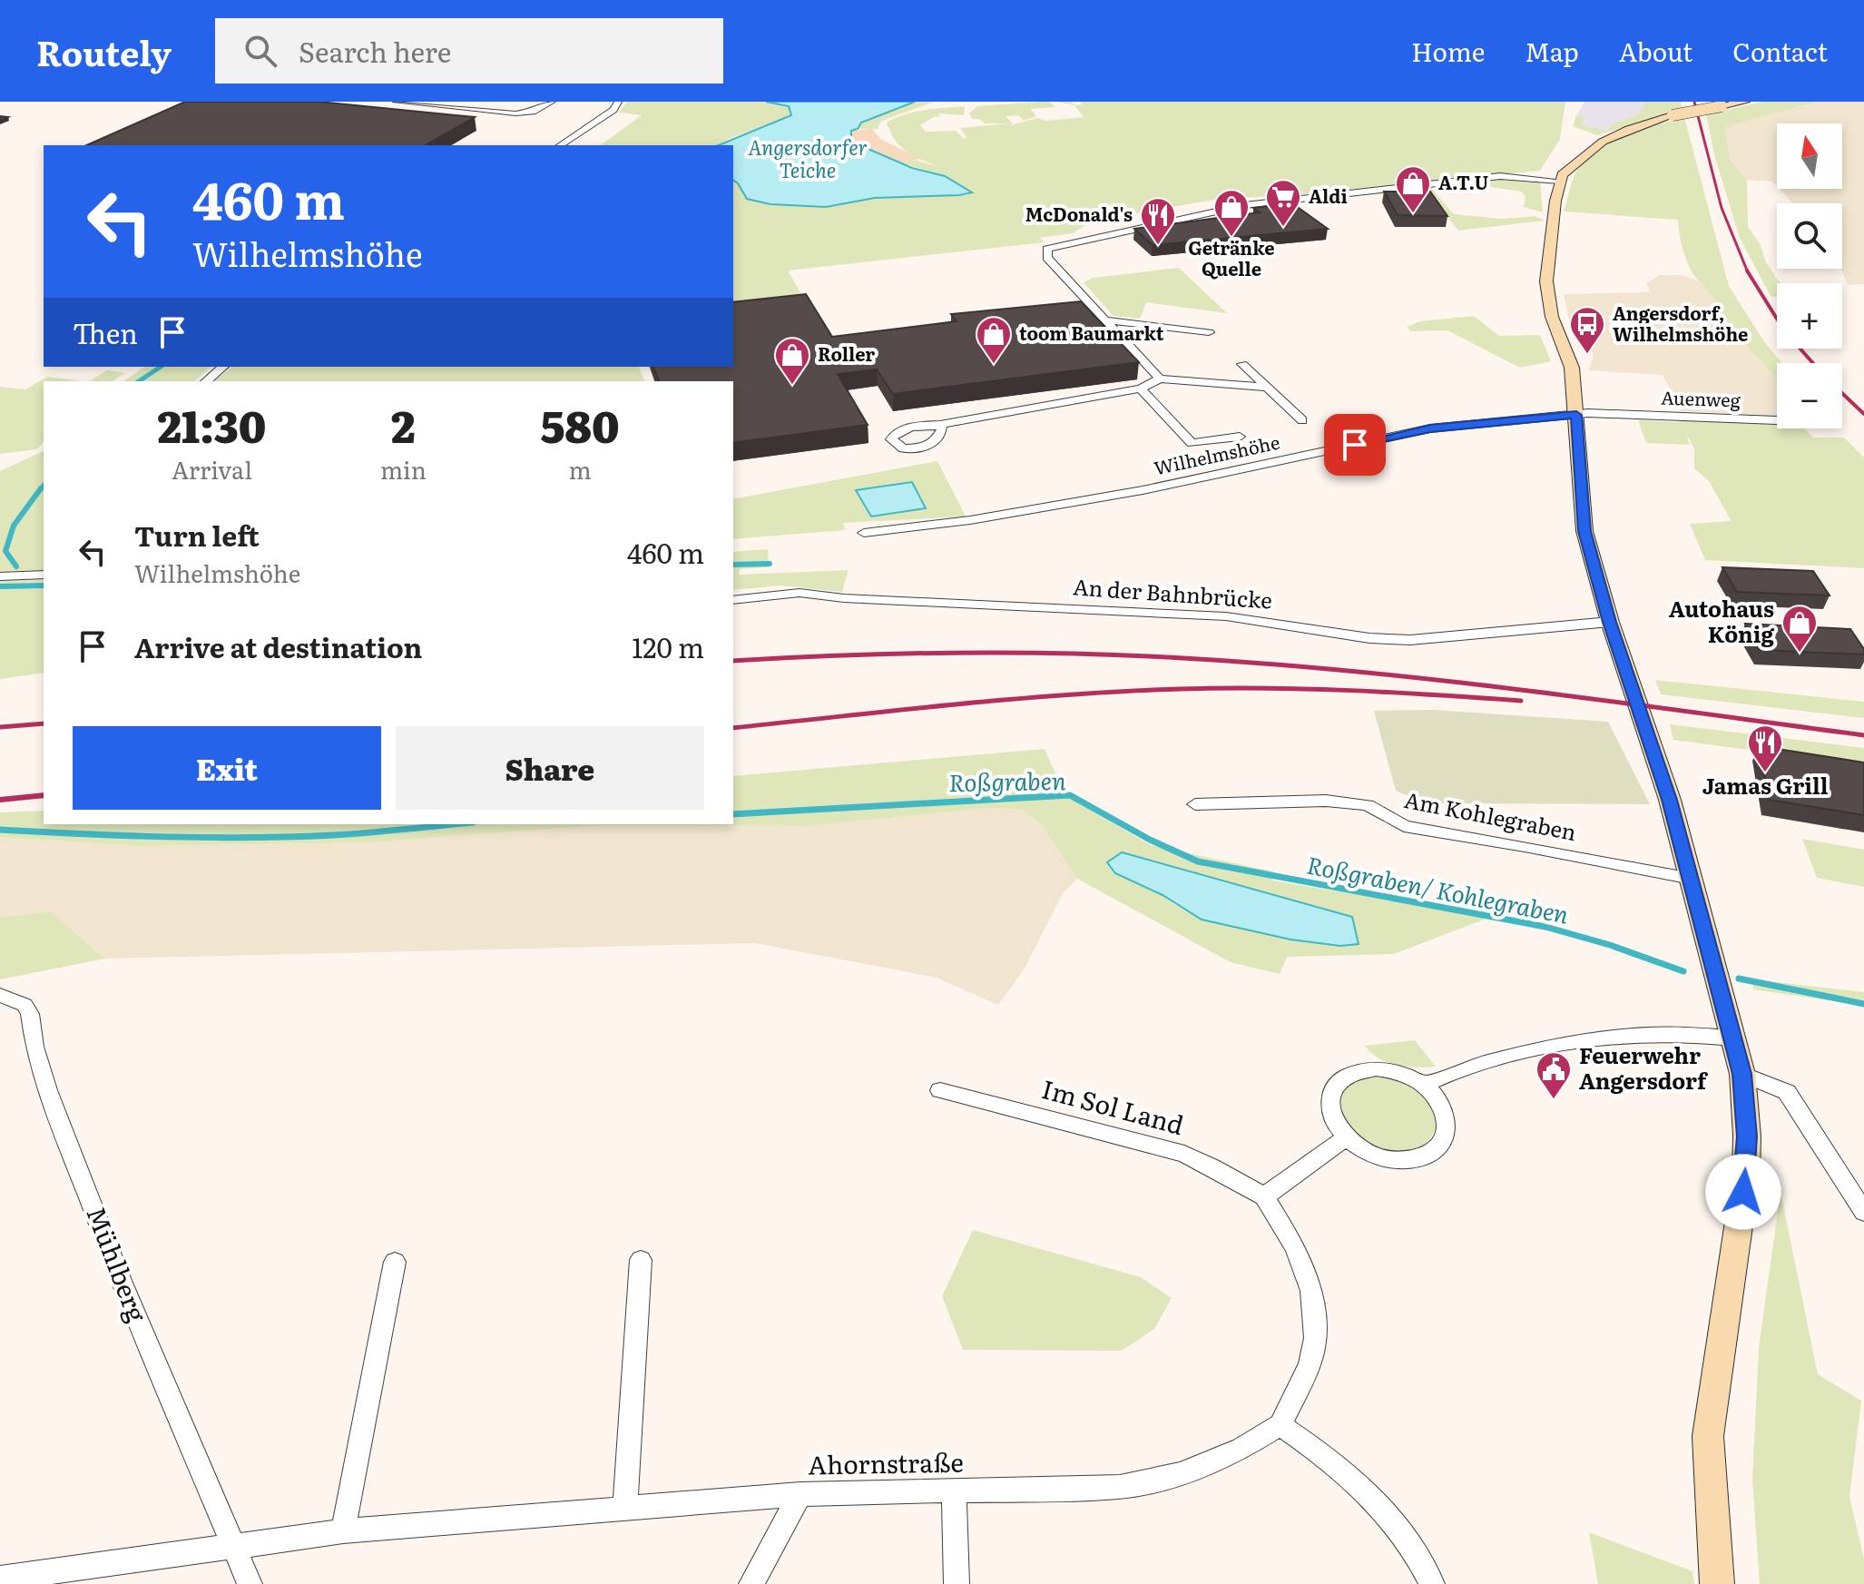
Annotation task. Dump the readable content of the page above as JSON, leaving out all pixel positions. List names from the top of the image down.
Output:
{
  "streets": {
    "street": [
      "Auenweg",
      "Wilhelmshöhe",
      "An der Bahnbrücke",
      "Am Kohlegraben",
      "Im Sol Land",
      "Mühlberg",
      "Ahornstraße"
    ]
  },
  "crossings": [
    ["Auenweg", "Wilhelmshöhe"],
    ["Mühlberg", "Ahornstraße"]
  ],
  "water": ["Angersdorfer Teiche", "Roßgraben", "Roßgraben/ Kohlegraben"],
  "places": {
    "shop": [
      "A.T.U",
      "Getränke Quelle",
      "toom Baumarkt",
      "Roller",
      "Autohaus König"
    ],
    "supermarket": ["Aldi"],
    "restaurant": ["McDonald's", "Jamas Grill"],
    "bus stop": ["Angersdorf, Wilhelmshöhe"],
    "public building": ["Feuerwehr Angersdorf"]
  },
  "north": "top",
  "page": {
    "header": "Routely",
    "search": "Search here",
    "nav": [
      "Home",
      "Map",
      "About",
      "Contact"
    ],
    "map_buttons": ["+", "−"],
    "turn": ["460 m", "Wilhelmshöhe"],
    "then": "Then",
    "eta": [
      "21:30",
      "Arrival",
      "2",
      "min",
      "580",
      "m"
    ],
    "list": [
      {
        "name": "Turn left",
        "note": "Wilhelmshöhe",
        "value": "460 m"
      },
      {
        "name": "Arrive at destination",
        "value": "120 m"
      }
    ],
    "buttons": ["Exit", "Share"]
  }
}
